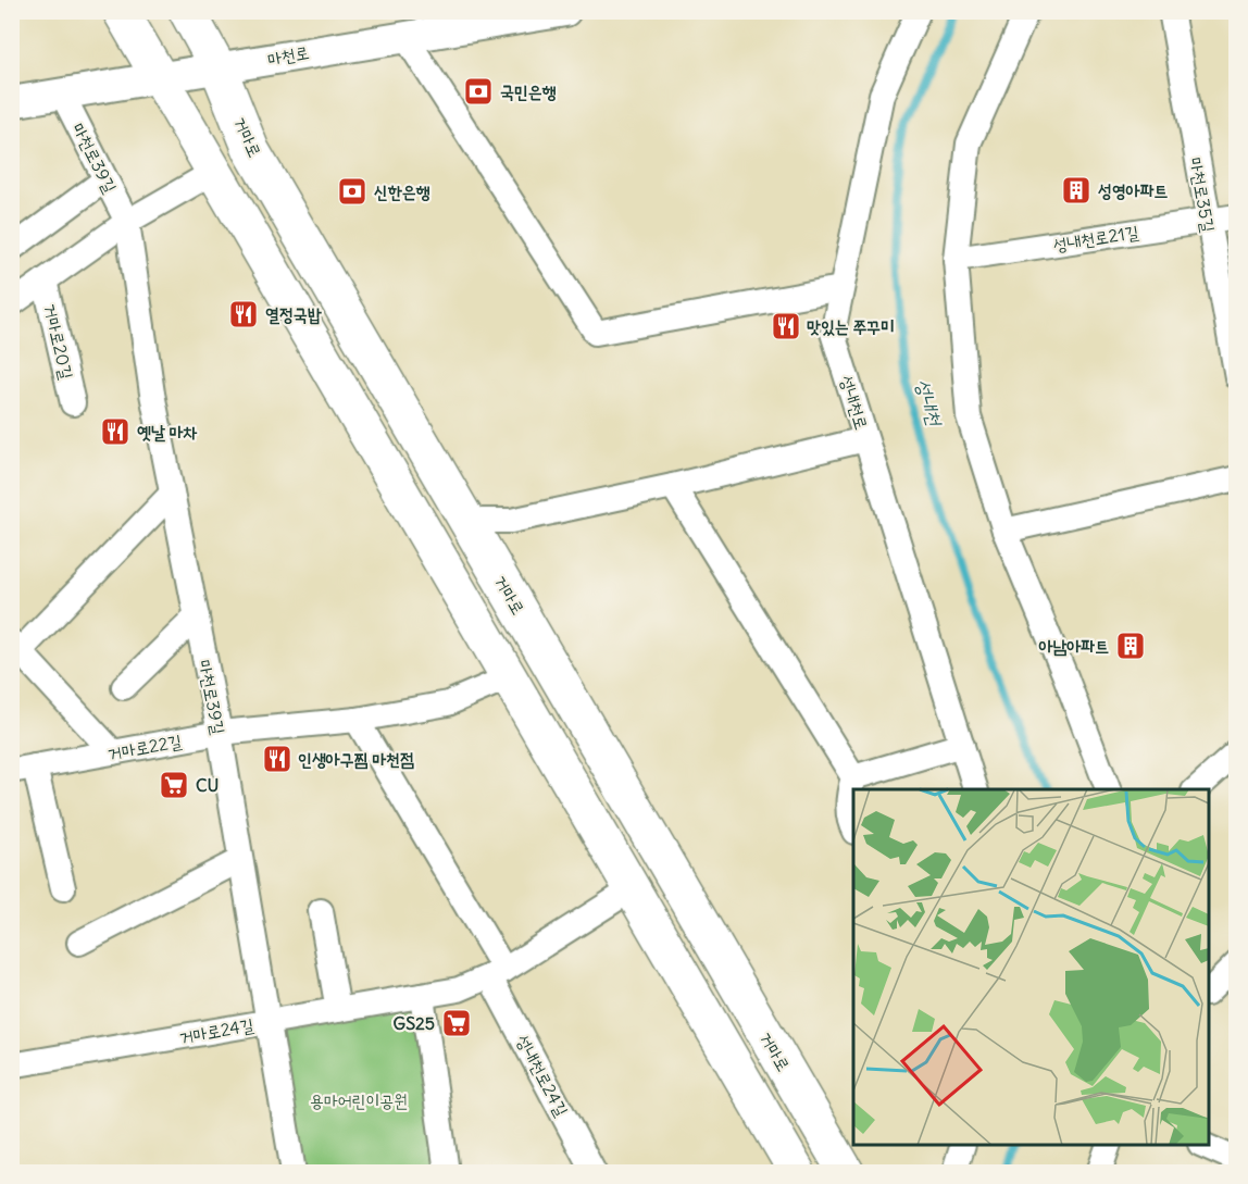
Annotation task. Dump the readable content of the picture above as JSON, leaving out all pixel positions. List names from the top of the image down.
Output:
{
  "streets": {
    "main road": ["거마로"],
    "street": [
      "마천로",
      "마천로39길",
      "마천로35길",
      "성내천로21길",
      "거마로20길",
      "성내천로",
      "거마로22길",
      "거마로24길",
      "성내천로24길"
    ]
  },
  "crossings": [
    ["마천로", "거마로"],
    ["마천로", "마천로39길"],
    ["마천로39길", "거마로22길"],
    ["마천로39길", "거마로24길"],
    ["마천로35길", "성내천로21길"],
    ["거마로22길", "성내천로24길"],
    ["거마로24길", "성내천로24길"]
  ],
  "water": ["성내천"],
  "parks": ["용마어린이공원"],
  "places": {
    "bank": ["국민은행", "신한은행"],
    "building": ["성영아파트", "아남아파트"],
    "restaurant": [
      "열정국밥",
      "맛있는 쭈꾸미",
      "옛날 마차",
      "인생아구찜 마천점"
    ],
    "supermarket": ["CU", "GS25"]
  }
}
